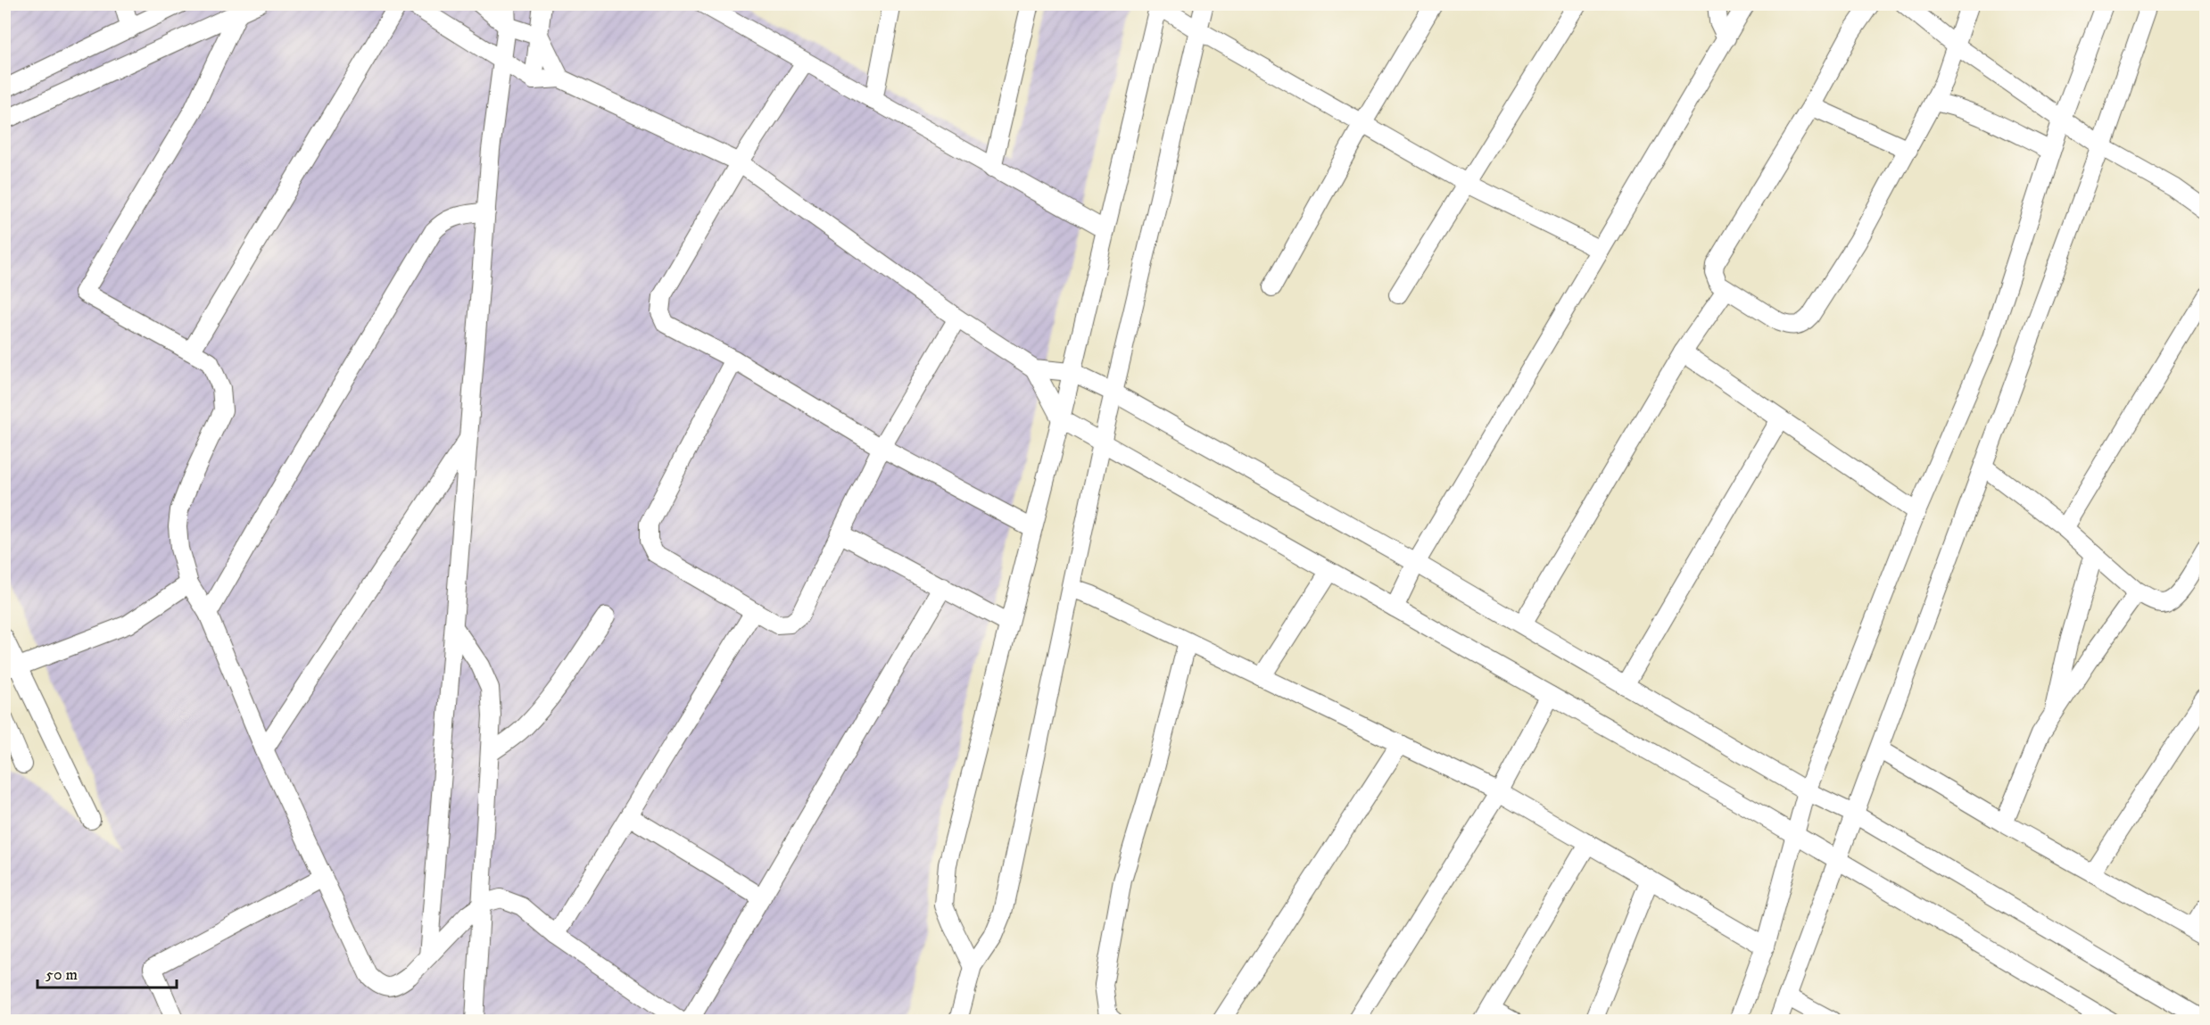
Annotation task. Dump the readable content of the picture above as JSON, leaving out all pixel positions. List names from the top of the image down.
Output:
{
  "scale_bar": "50 m"
}
